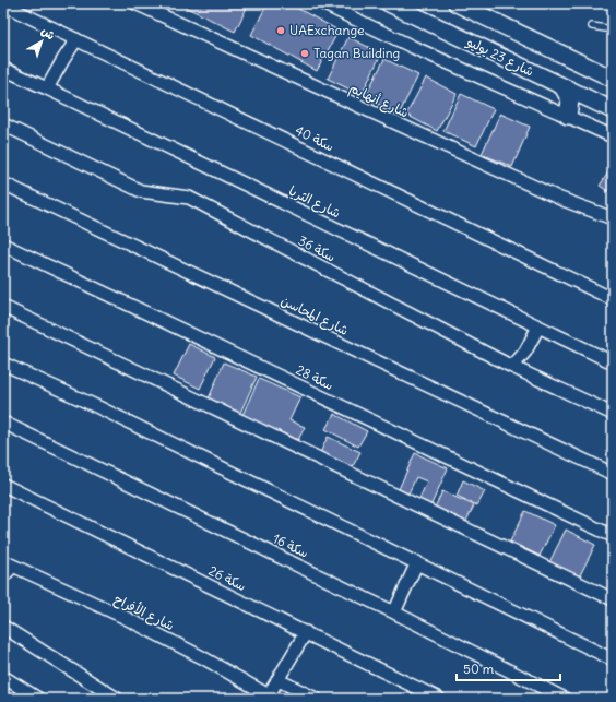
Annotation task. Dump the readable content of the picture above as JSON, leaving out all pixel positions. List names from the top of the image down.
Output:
{
  "streets": {
    "main road": ["شارع 23 يوليو"],
    "street": [
      "شارع أنهايم",
      "سكة 40",
      "شارع الثريا",
      "سكة 36",
      "شارع المحاسن",
      "سكة 28",
      "سكة 16",
      "سكة 26",
      "شارع الأفراح"
    ]
  },
  "places": ["UAExchange", "Tagan Building"],
  "scale_bar": "50 m",
  "north": "top right"
}
